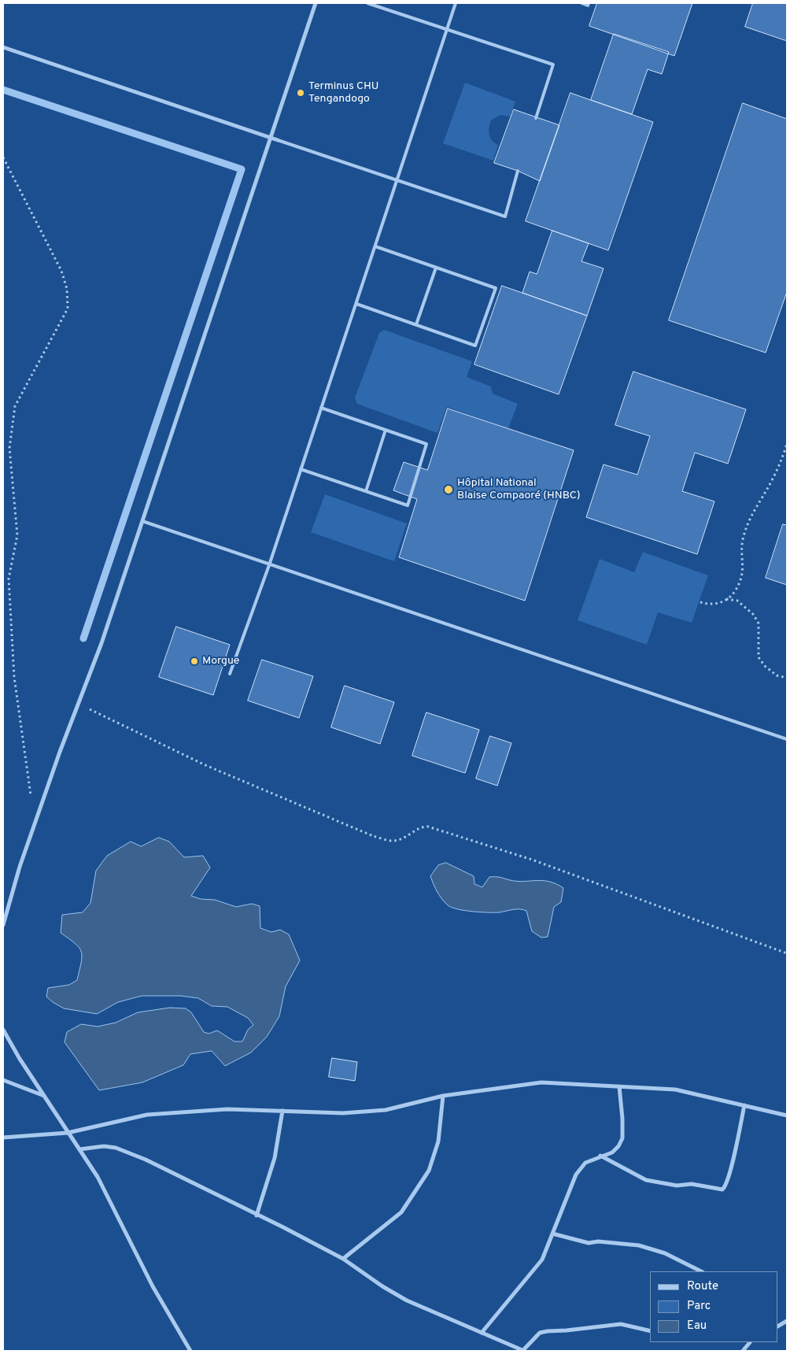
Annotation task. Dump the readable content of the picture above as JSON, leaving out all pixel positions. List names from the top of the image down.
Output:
{
  "places": ["Terminus CHU Tengandogo", "Hôpital National Blaise Compaoré (HNBC)", "Morgue"],
  "legend": ["Route", "Parc", "Eau"]
}
